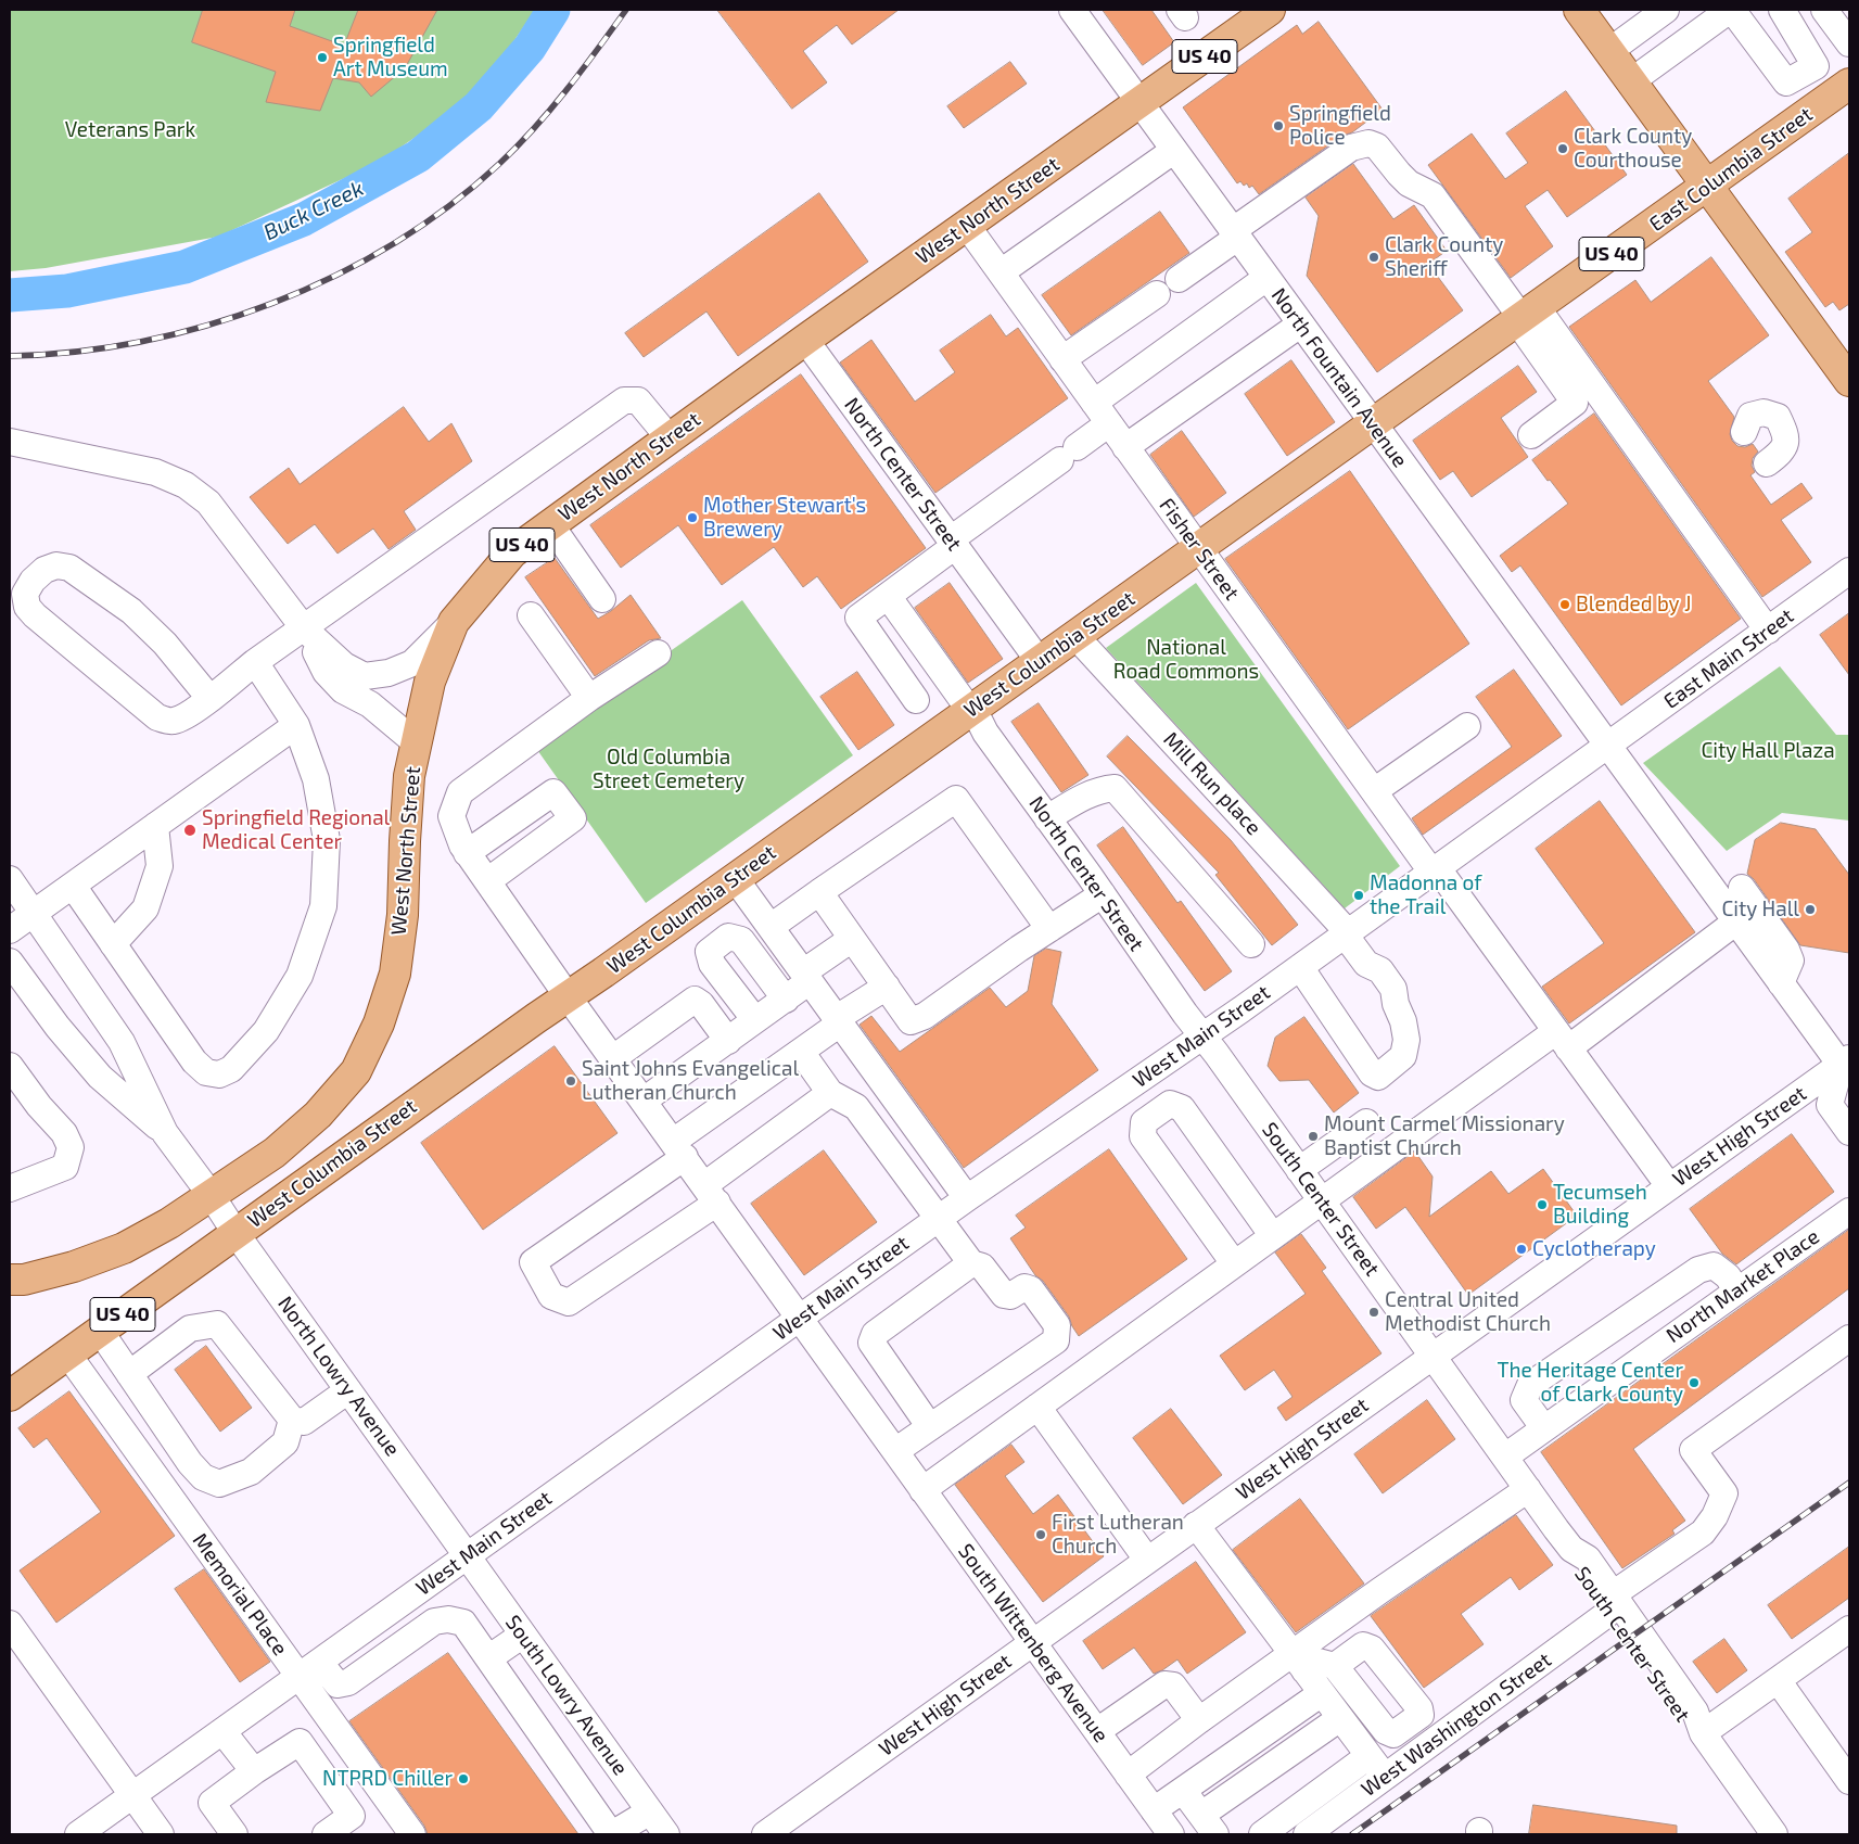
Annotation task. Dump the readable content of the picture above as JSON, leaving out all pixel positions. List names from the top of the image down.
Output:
{
  "streets": {
    "main road": [
      "US 40",
      "East Columbia Street",
      "West North Street",
      "West Columbia Street"
    ],
    "street": [
      "North Fountain Avenue",
      "North Center Street",
      "Fisher Street",
      "East Main Street",
      "Mill Run place",
      "West Main Street",
      "West High Street",
      "South Center Street",
      "North Market Place",
      "North Lowry Avenue",
      "Memorial Place",
      "South Wittenberg Avenue",
      "South Lowry Avenue",
      "West Washington Street"
    ]
  },
  "crossings": [
    ["US 40", "West North Street"],
    ["US 40", "North Fountain Avenue"],
    ["East Columbia Street", "North Fountain Avenue"],
    ["East Columbia Street", "West Columbia Street"],
    ["West North Street", "North Fountain Avenue"],
    ["West North Street", "North Center Street"],
    ["West North Street", "Fisher Street"],
    ["West North Street", "North Lowry Avenue"],
    ["North Fountain Avenue", "West Columbia Street"],
    ["North Fountain Avenue", "East Main Street"],
    ["North Fountain Avenue", "West Main Street"],
    ["North Fountain Avenue", "West High Street"],
    ["North Center Street", "West Columbia Street"],
    ["North Center Street", "West Main Street"],
    ["North Center Street", "South Center Street"],
    ["Fisher Street", "West Columbia Street"],
    ["Fisher Street", "West Main Street"],
    ["Fisher Street", "West High Street"],
    ["West Columbia Street", "Mill Run place"],
    ["West Columbia Street", "North Lowry Avenue"],
    ["West Columbia Street", "Memorial Place"],
    ["West Columbia Street", "South Wittenberg Avenue"],
    ["East Main Street", "West Main Street"],
    ["Mill Run place", "West Main Street"],
    ["West Main Street", "South Center Street"],
    ["West Main Street", "North Lowry Avenue"],
    ["West Main Street", "Memorial Place"],
    ["West Main Street", "South Wittenberg Avenue"],
    ["West Main Street", "South Lowry Avenue"],
    ["West High Street", "South Center Street"],
    ["West High Street", "South Wittenberg Avenue"],
    ["South Center Street", "North Market Place"],
    ["South Center Street", "West Washington Street"],
    ["North Lowry Avenue", "South Lowry Avenue"]
  ],
  "water": ["Buck Creek"],
  "parks": [
    "Veterans Park",
    "National Road Commons",
    "City Hall Plaza",
    "Old Columbia Street Cemetery"
  ],
  "places": [
    "Springfield Art Museum",
    "Springfield Police",
    "Clark County Courthouse",
    "Clark County Sheriff",
    "Mother Stewart's Brewery",
    "Blended by J",
    "Springfield Regional Medical Center",
    "Madonna of the Trail",
    "City Hall",
    "Saint Johns Evangelical Lutheran Church",
    "Mount Carmel Missionary Baptist Church",
    "Tecumseh Building",
    "Cyclotherapy",
    "Central United Methodist Church",
    "The Heritage Center of Clark County",
    "First Lutheran Church",
    "NTPRD Chiller"
  ]
}
